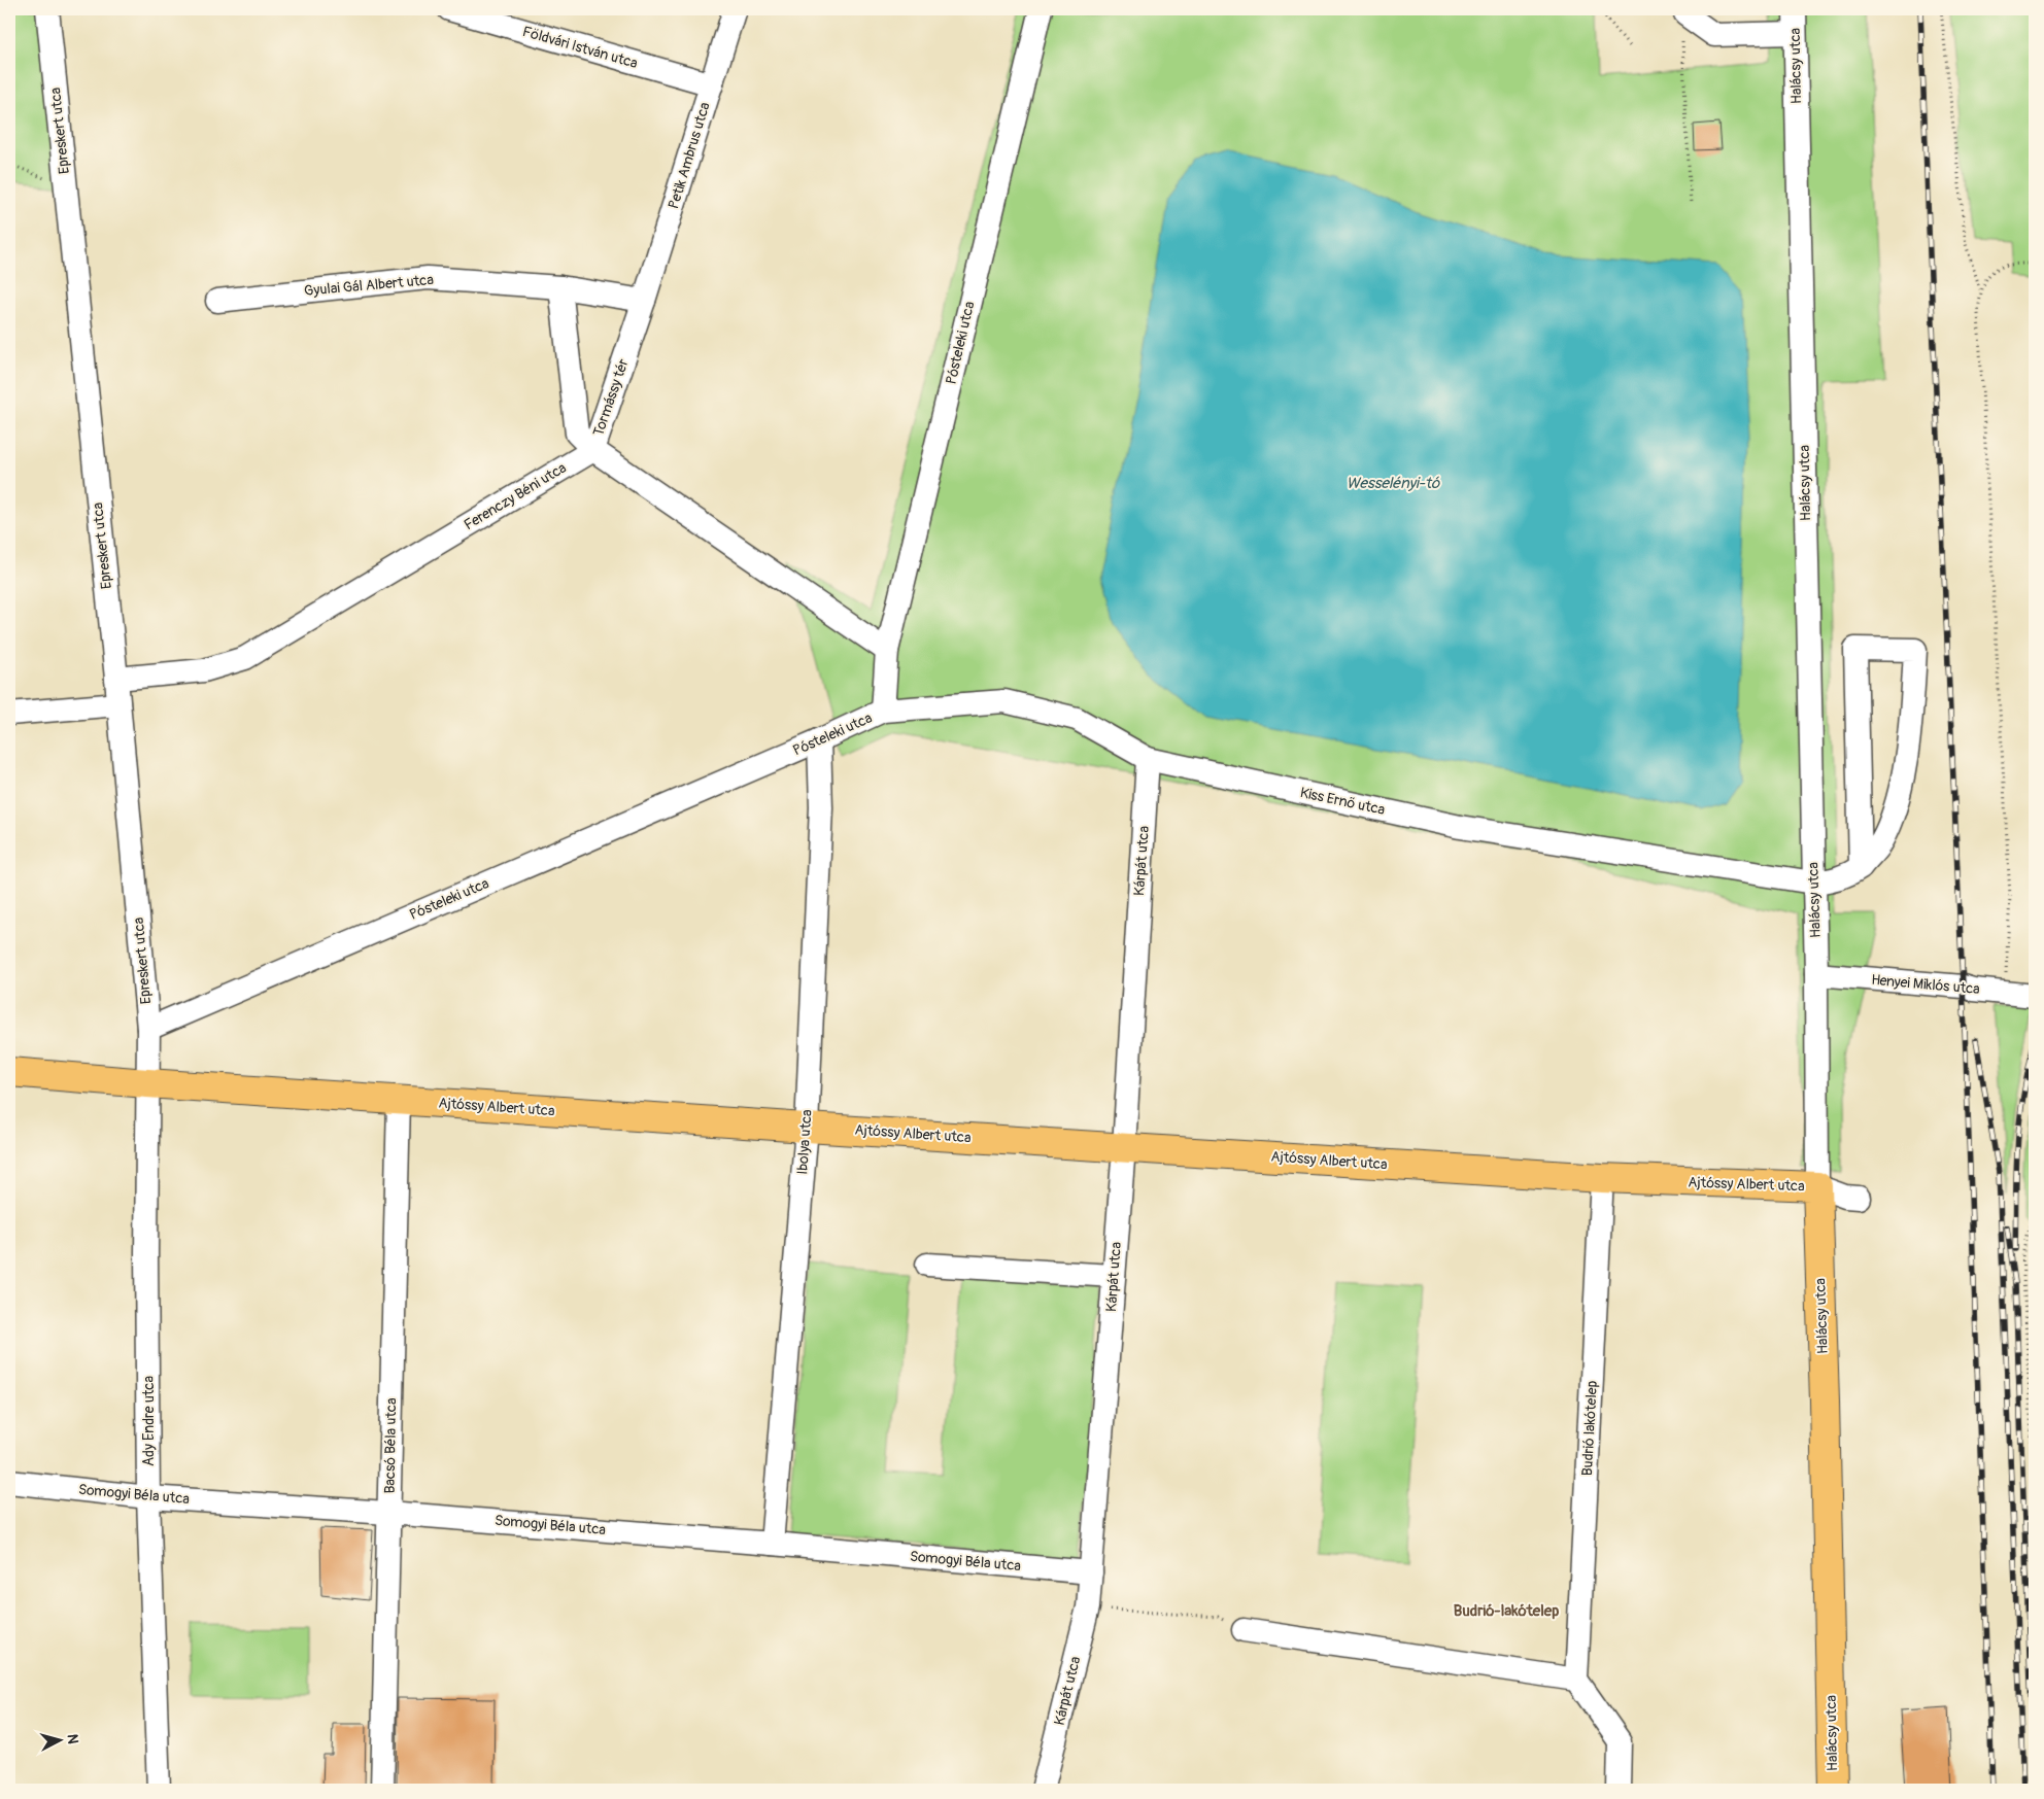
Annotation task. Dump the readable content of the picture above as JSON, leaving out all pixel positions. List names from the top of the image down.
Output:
{
  "streets": {
    "main road": ["Halácsy utca", "Ajtóssy Albert utca"],
    "street": [
      "Földvári István utca",
      "Epreskert utca",
      "Petik Ambrus utca",
      "Gyulai Gál Albert utca",
      "Pósteleki utca",
      "Tormássy tér",
      "Ferenczy Béni utca",
      "Kiss Ernő utca",
      "Kárpát utca",
      "Henyei Miklós utca",
      "Ibolya utca",
      "Ady Endre utca",
      "Budrió lakótelep",
      "Bacsó Béla utca",
      "Somogyi Béla utca"
    ]
  },
  "crossings": [
    ["Földvári István utca", "Petik Ambrus utca"],
    ["Halácsy utca", "Kiss Ernő utca"],
    ["Halácsy utca", "Henyei Miklós utca"],
    ["Halácsy utca", "Ajtóssy Albert utca"],
    ["Epreskert utca", "Pósteleki utca"],
    ["Epreskert utca", "Ferenczy Béni utca"],
    ["Epreskert utca", "Ajtóssy Albert utca"],
    ["Epreskert utca", "Ady Endre utca"],
    ["Petik Ambrus utca", "Gyulai Gál Albert utca"],
    ["Petik Ambrus utca", "Tormássy tér"],
    ["Gyulai Gál Albert utca", "Tormássy tér"],
    ["Pósteleki utca", "Kiss Ernő utca"],
    ["Pósteleki utca", "Ibolya utca"],
    ["Tormássy tér", "Ferenczy Béni utca"],
    ["Kiss Ernő utca", "Kárpát utca"],
    ["Kárpát utca", "Ajtóssy Albert utca"],
    ["Kárpát utca", "Somogyi Béla utca"],
    ["Ajtóssy Albert utca", "Ibolya utca"],
    ["Ajtóssy Albert utca", "Ady Endre utca"],
    ["Ajtóssy Albert utca", "Budrió lakótelep"],
    ["Ajtóssy Albert utca", "Bacsó Béla utca"],
    ["Ibolya utca", "Somogyi Béla utca"],
    ["Ady Endre utca", "Somogyi Béla utca"],
    ["Bacsó Béla utca", "Somogyi Béla utca"]
  ],
  "districts": ["Budrió-lakótelep"],
  "water": ["Wesselényi-tó"],
  "north": "right"
}
